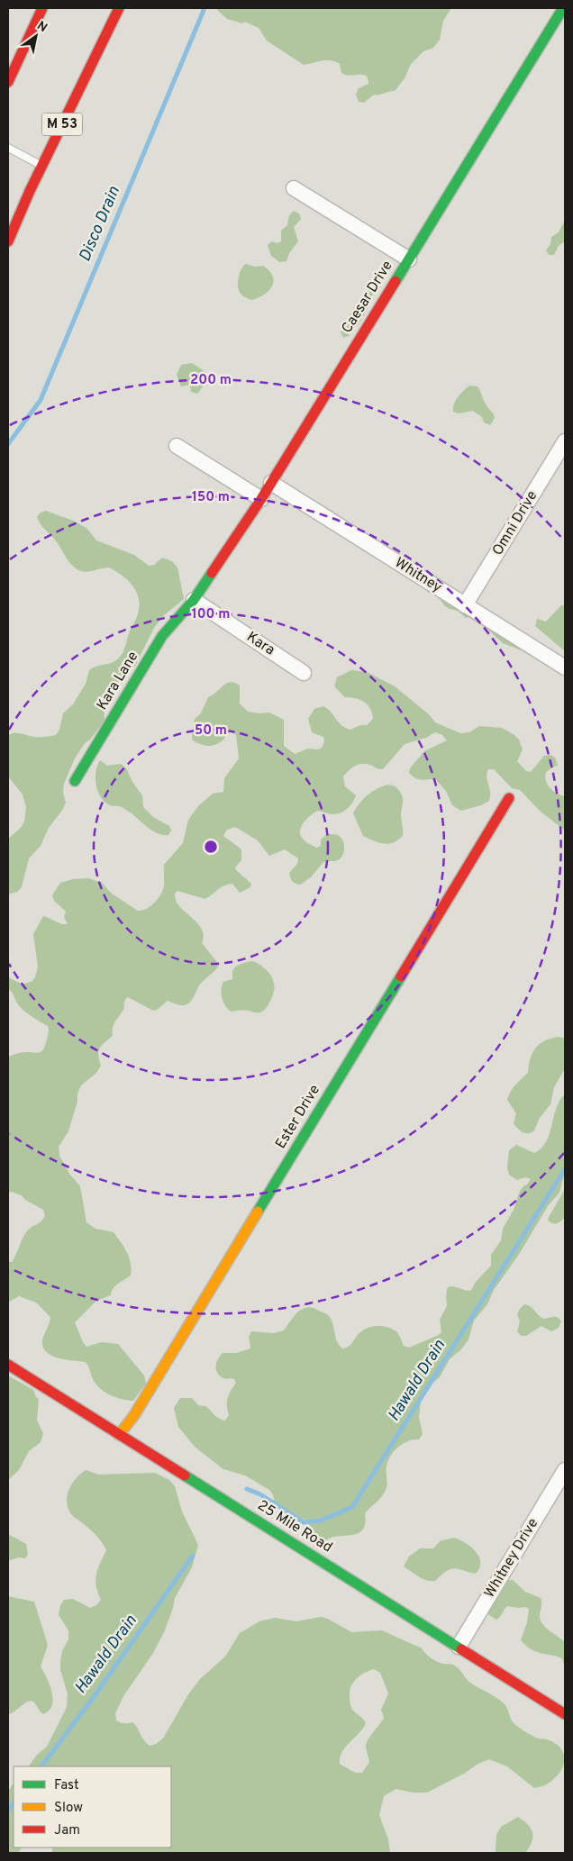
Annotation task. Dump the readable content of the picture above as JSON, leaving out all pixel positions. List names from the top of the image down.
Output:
{
  "streets": {
    "main road": [
      "M 53",
      "Caesar Drive",
      "Kara Lane",
      "Ester Drive",
      "25 Mile Road"
    ],
    "street": [
      "Omni Drive",
      "Whitney",
      "Kara",
      "Whitney Drive"
    ]
  },
  "crossings": [
    ["Caesar Drive", "Whitney"],
    ["Caesar Drive", "Kara"],
    ["Caesar Drive", "Kara Lane"],
    ["Omni Drive", "Whitney"],
    ["Kara", "Kara Lane"],
    ["Ester Drive", "25 Mile Road"],
    ["25 Mile Road", "Whitney Drive"]
  ],
  "water": ["Disco Drain", "Hawald Drain"],
  "legend": ["Fast", "Slow", "Jam"],
  "north": "top right",
  "rings": [
    "200 m",
    "150 m",
    "100 m",
    "50 m"
  ]
}
